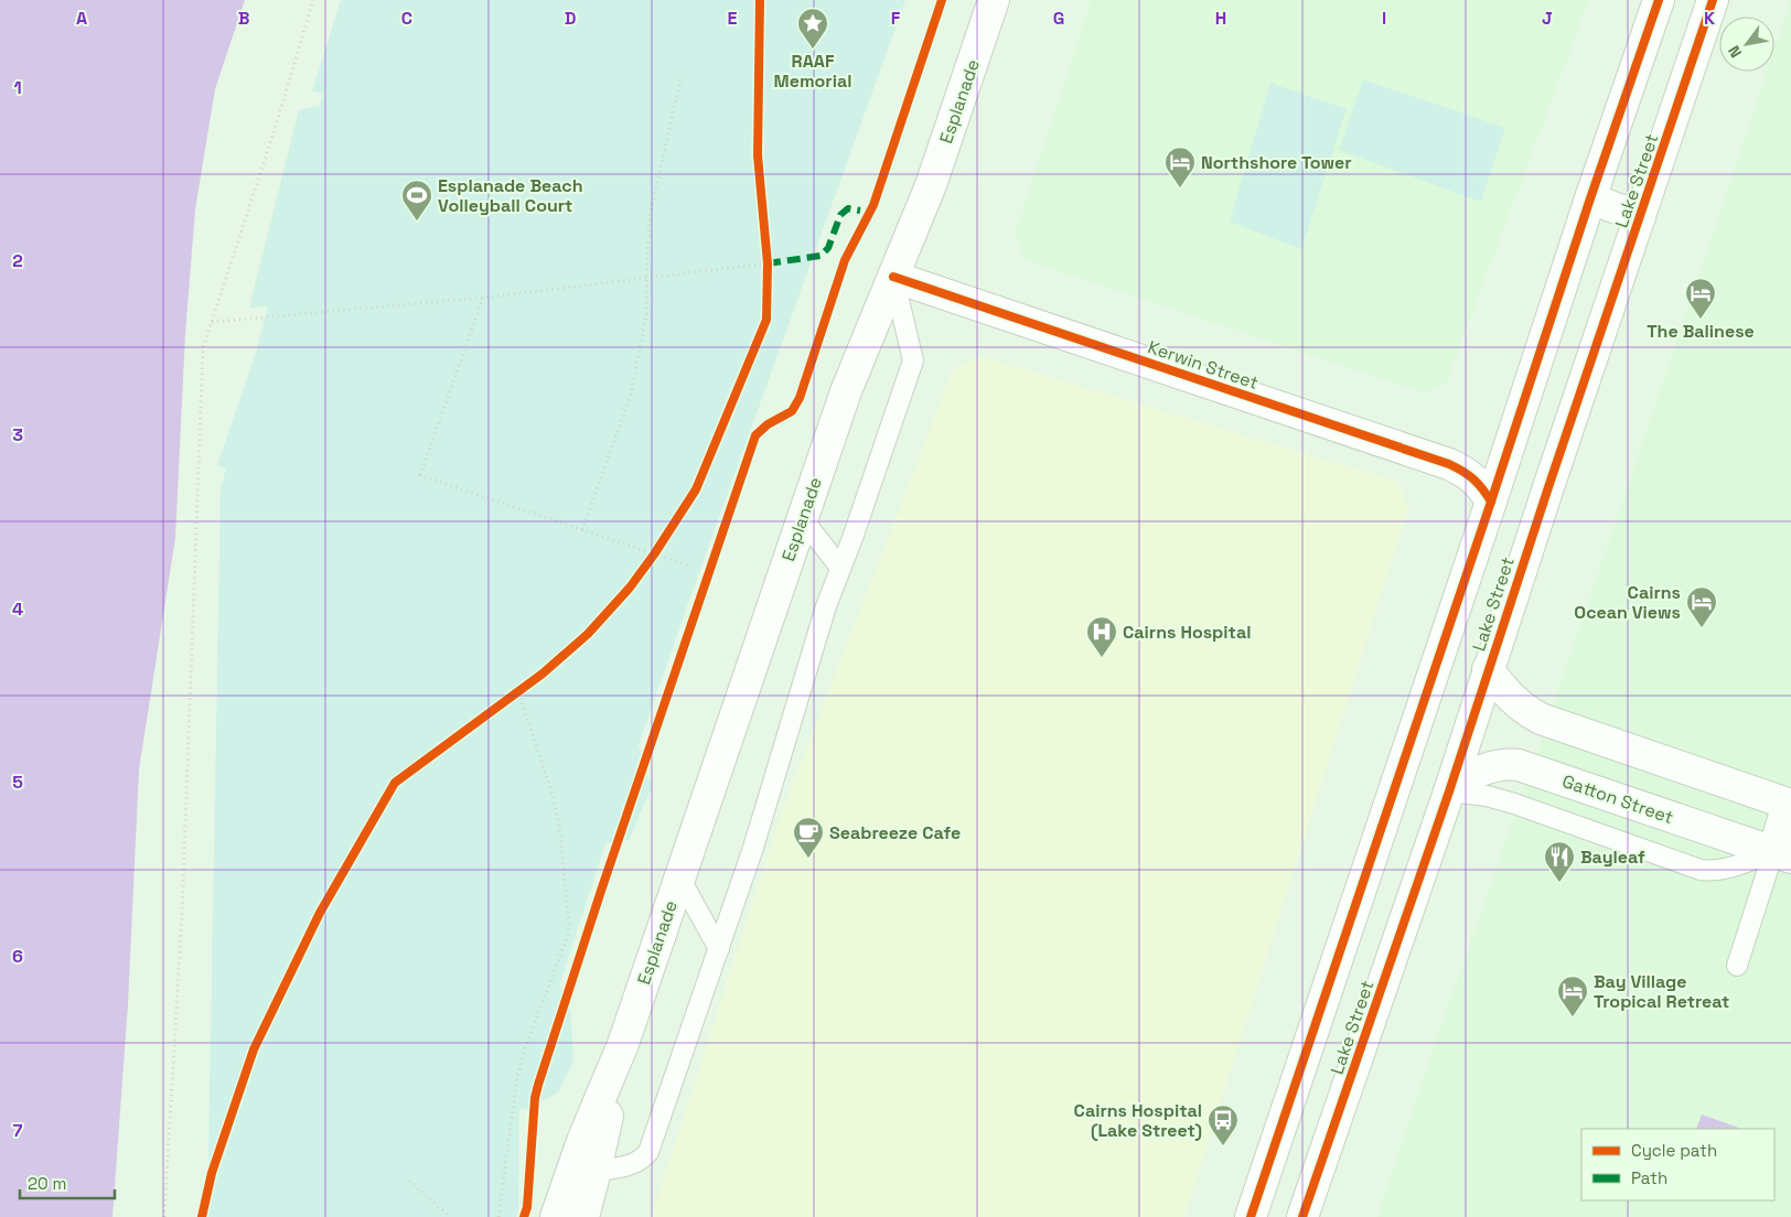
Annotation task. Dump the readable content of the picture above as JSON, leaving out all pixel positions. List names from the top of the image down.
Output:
{
  "streets": {
    "street": [
      "Esplanade",
      "Lake Street",
      "Kerwin Street",
      "Gatton Street"
    ]
  },
  "crossings": [
    ["Esplanade", "Kerwin Street"],
    ["Lake Street", "Kerwin Street"],
    ["Lake Street", "Gatton Street"]
  ],
  "places": {
    "place": ["RAAF Memorial"],
    "hotel": [
      "Northshore Tower",
      "The Balinese",
      "Cairns Ocean Views",
      "Bay Village Tropical Retreat"
    ],
    "sports": ["Esplanade Beach Volleyball Court"],
    "hospital": ["Cairns Hospital"],
    "cafe": ["Seabreeze Cafe"],
    "restaurant": ["Bayleaf"],
    "bus stop": ["Cairns Hospital (Lake Street)"]
  },
  "legend": ["Cycle path", "Path"],
  "scale_bar": "20 m",
  "north": "bottom left",
  "grid": {
    "columns": [
      "A",
      "B",
      "C",
      "D",
      "E",
      "F",
      "G",
      "H",
      "I",
      "J",
      "K"
    ],
    "rows": [
      "1",
      "2",
      "3",
      "4",
      "5",
      "6",
      "7"
    ]
  }
}
